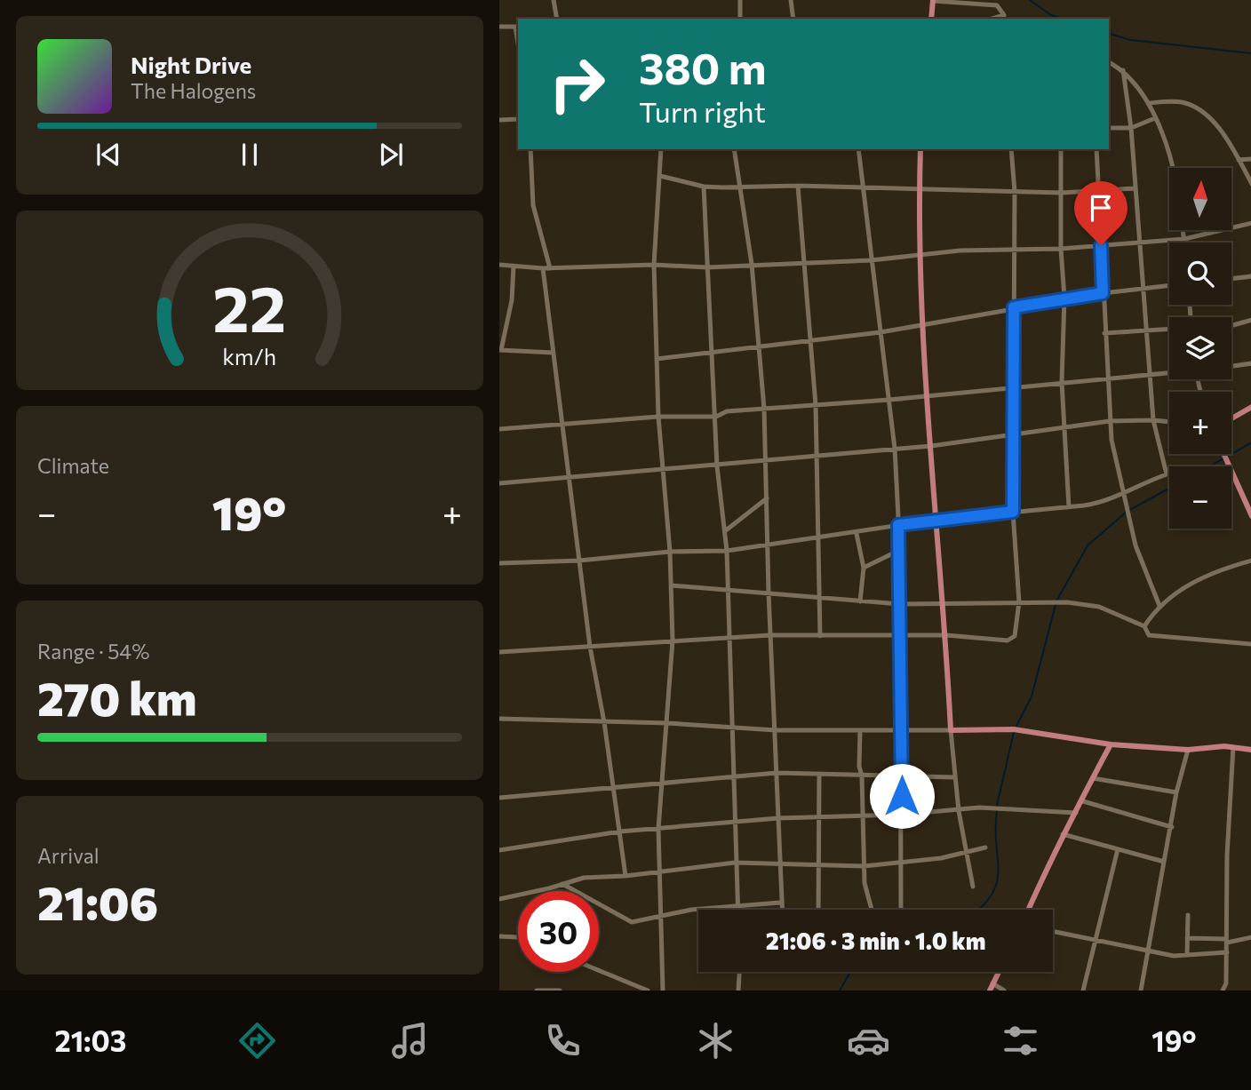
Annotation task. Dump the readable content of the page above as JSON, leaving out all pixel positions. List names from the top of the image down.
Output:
{
  "north": "top",
  "page": {
    "turn": ["380 m", "Turn right"],
    "song": ["Night Drive", "The Halogens"],
    "map_buttons": ["+", "−"],
    "tile": [
      "Climate",
      ["Range · 54%", "270 km"],
      ["Arrival", "21:06"]
    ],
    "heat": ["−", "19°", "+"],
    "limit": "30",
    "trip": "21:06 · 3 min · 1.0 km",
    "tabs": ["21:03", "19°"],
    "gauge": ["22", "km/h"]
  }
}
